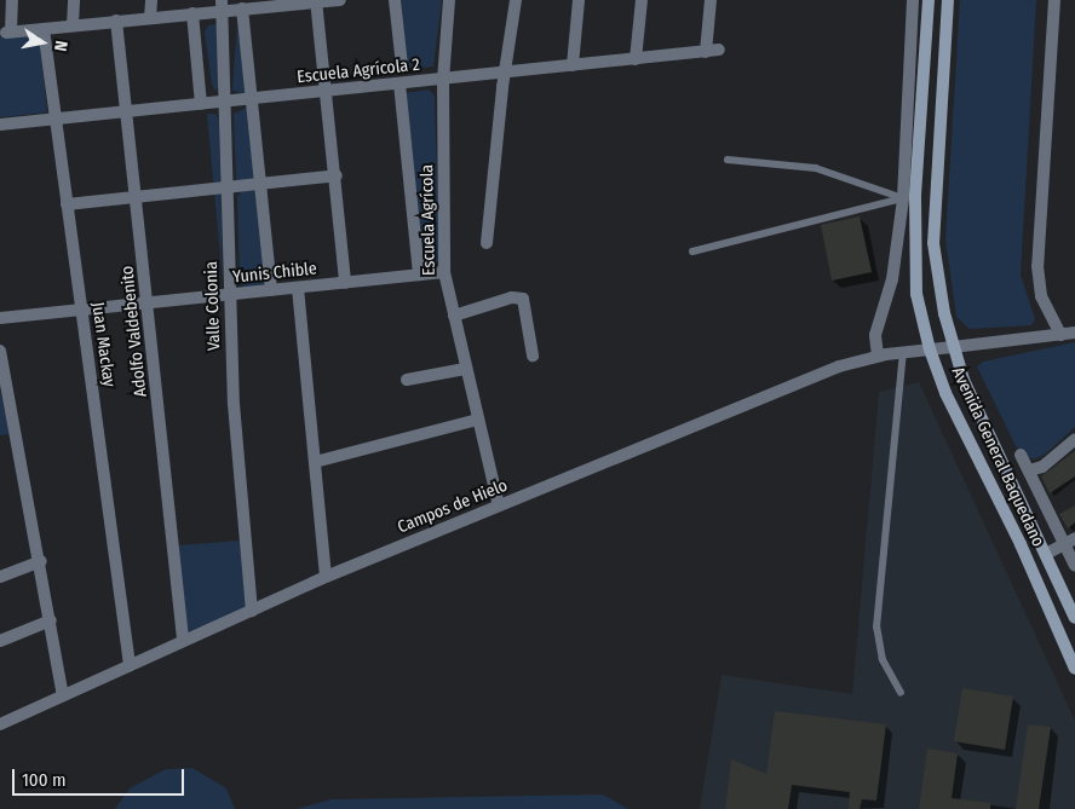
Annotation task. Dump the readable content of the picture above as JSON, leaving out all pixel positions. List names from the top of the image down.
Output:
{
  "streets": {
    "main road": ["Avenida General Baquedano"],
    "street": [
      "Escuela Agrícola 2",
      "Escuela Agrícola",
      "Yunis Chible",
      "Valle Colonia",
      "Adolfo Valdebenito",
      "Juan Mackay",
      "Campos de Hielo"
    ]
  },
  "crossings": [
    ["Escuela Agrícola 2", "Escuela Agrícola"],
    ["Escuela Agrícola 2", "Valle Colonia"],
    ["Escuela Agrícola 2", "Adolfo Valdebenito"],
    ["Escuela Agrícola 2", "Juan Mackay"],
    ["Escuela Agrícola", "Yunis Chible"],
    ["Escuela Agrícola", "Campos de Hielo"],
    ["Yunis Chible", "Valle Colonia"],
    ["Yunis Chible", "Adolfo Valdebenito"],
    ["Yunis Chible", "Juan Mackay"],
    ["Valle Colonia", "Campos de Hielo"],
    ["Adolfo Valdebenito", "Campos de Hielo"],
    ["Juan Mackay", "Campos de Hielo"],
    ["Avenida General Baquedano", "Campos de Hielo"]
  ],
  "scale_bar": "100 m",
  "north": "right"
}
